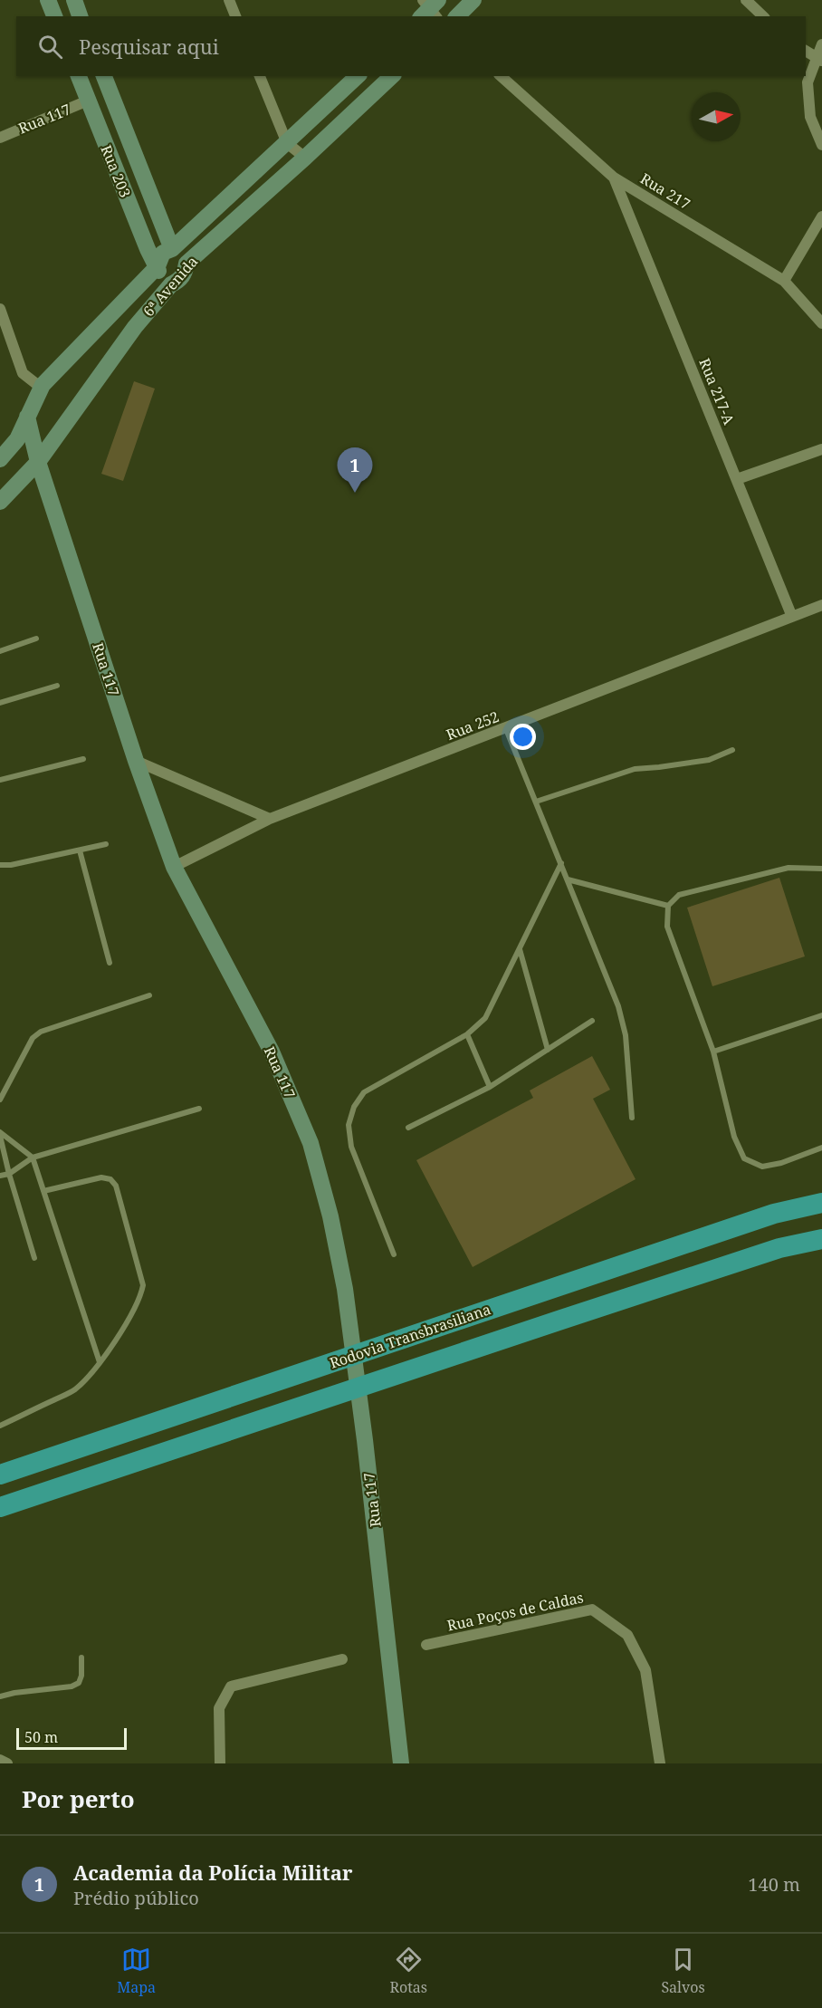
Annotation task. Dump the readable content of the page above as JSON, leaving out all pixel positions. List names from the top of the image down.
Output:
{
  "streets": {
    "highway": ["Rodovia Transbrasiliana"],
    "street": [
      "Rua 117",
      "Rua 203",
      "Rua 217",
      "6ª Avenida",
      "Rua 217-A",
      "Rua 252",
      "Rua Poços de Caldas"
    ]
  },
  "crossings": [
    ["Rua 117", "Rua 203"],
    ["Rua 117", "6ª Avenida"],
    ["Rua 117", "Rua 252"],
    ["Rua 203", "6ª Avenida"],
    ["Rua 217", "Rua 217-A"],
    ["Rua 217-A", "Rua 252"]
  ],
  "scale_bar": "50 m",
  "north": "right",
  "page": {
    "search": "Pesquisar aqui",
    "pins": "1",
    "scale": "50 m",
    "heading": "Por perto",
    "list": [
      {
        "mark": "1",
        "name": "Academia da Polícia Militar",
        "note": "Prédio público",
        "value": "140 m"
      }
    ],
    "nav": ["Mapa", "Rotas", "Salvos"]
  }
}
